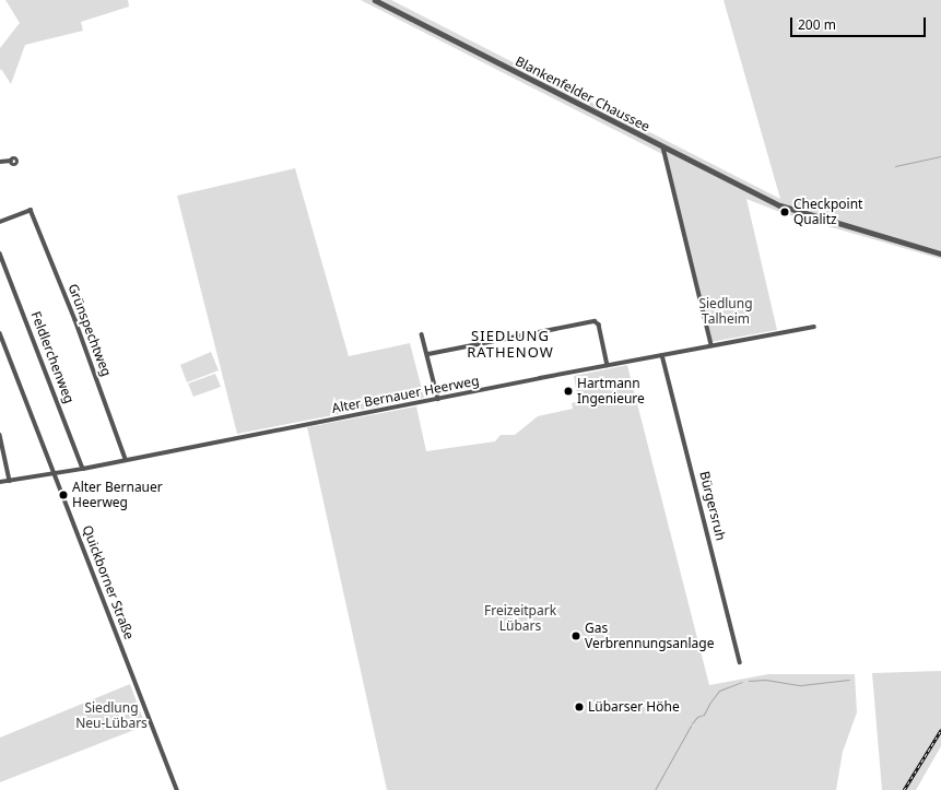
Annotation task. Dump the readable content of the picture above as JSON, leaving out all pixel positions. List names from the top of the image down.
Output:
{
  "streets": {
    "street": [
      "Blankenfelder Chaussee",
      "Grünspechtweg",
      "Feldlerchenweg",
      "Alter Bernauer Heerweg",
      "Bürgersruh",
      "Quickborner Straße"
    ]
  },
  "crossings": [
    ["Grünspechtweg", "Alter Bernauer Heerweg"],
    ["Feldlerchenweg", "Alter Bernauer Heerweg"],
    ["Alter Bernauer Heerweg", "Bürgersruh"],
    ["Alter Bernauer Heerweg", "Quickborner Straße"]
  ],
  "districts": ["SIEDLUNG RATHENOW"],
  "parks": ["Siedlung Talheim", "Freizeitpark Lübars", "Siedlung Neu-Lübars"],
  "places": [
    "Checkpoint Qualitz",
    "Hartmann Ingenieure",
    "Alter Bernauer Heerweg",
    "Gas Verbrennungsanlage",
    "Lübarser Höhe"
  ],
  "scale_bar": "200 m"
}
